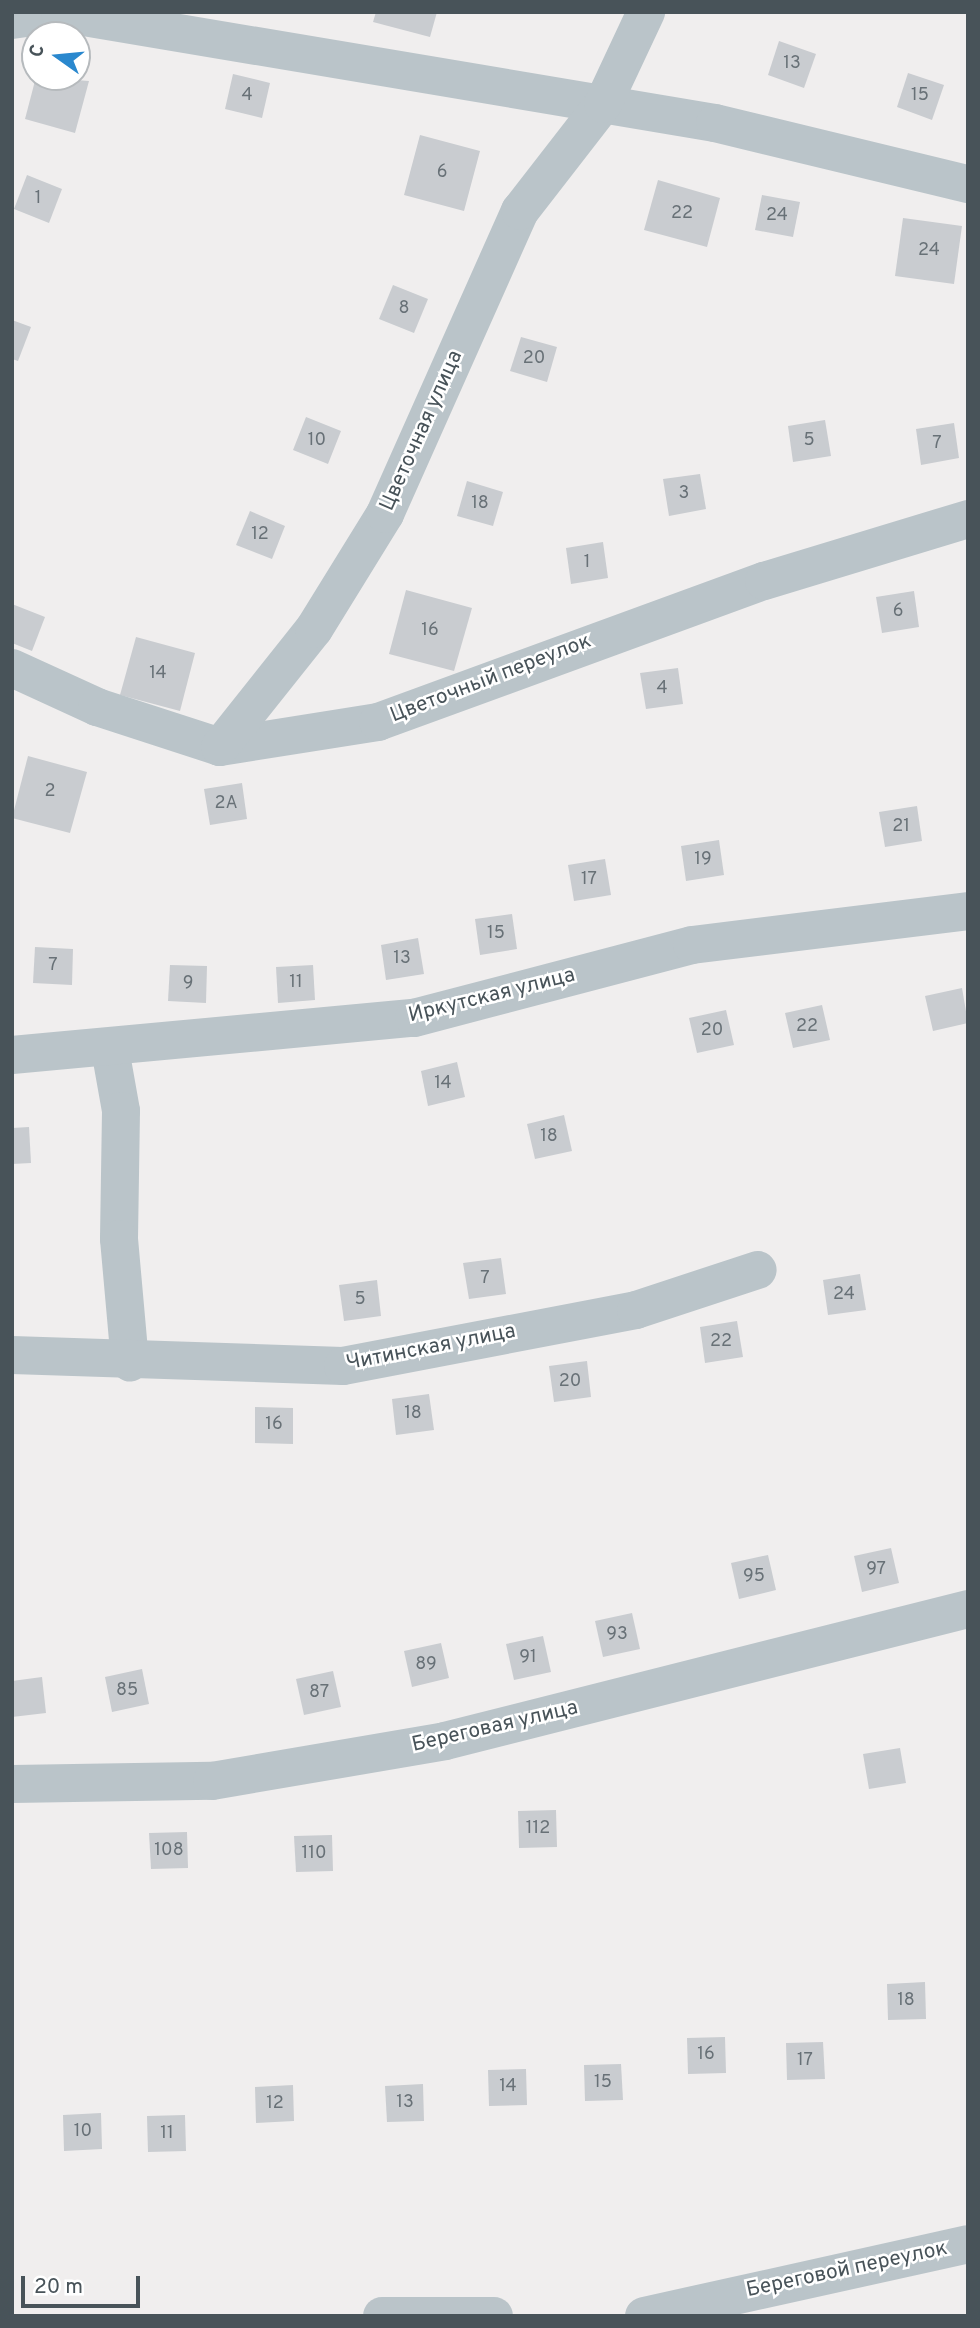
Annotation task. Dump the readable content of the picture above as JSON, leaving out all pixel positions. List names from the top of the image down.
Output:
{
  "streets": {
    "street": [
      "Цветочная улица",
      "Цветочный переулок",
      "Иркутская улица",
      "Читинская улица",
      "Береговая улица",
      "Береговой переулок"
    ]
  },
  "crossings": [
    ["Цветочная улица", "Цветочный переулок"]
  ],
  "house_numbers": [
    "13",
    "4",
    "15",
    "6",
    "1",
    "22",
    "24",
    "24",
    "8",
    "20",
    "10",
    "5",
    "7",
    "3",
    "18",
    "12",
    "1",
    "6",
    "16",
    "14",
    "4",
    "2",
    "2А",
    "21",
    "19",
    "17",
    "15",
    "13",
    "7",
    "11",
    "9",
    "22",
    "20",
    "14",
    "18",
    "7",
    "24",
    "5",
    "22",
    "20",
    "18",
    "16",
    "97",
    "95",
    "93",
    "91",
    "89",
    "85",
    "87",
    "112",
    "108",
    "110",
    "18",
    "16",
    "17",
    "15",
    "14",
    "13",
    "12",
    "10",
    "11"
  ],
  "scale_bar": "20 m",
  "north": "left"
}
